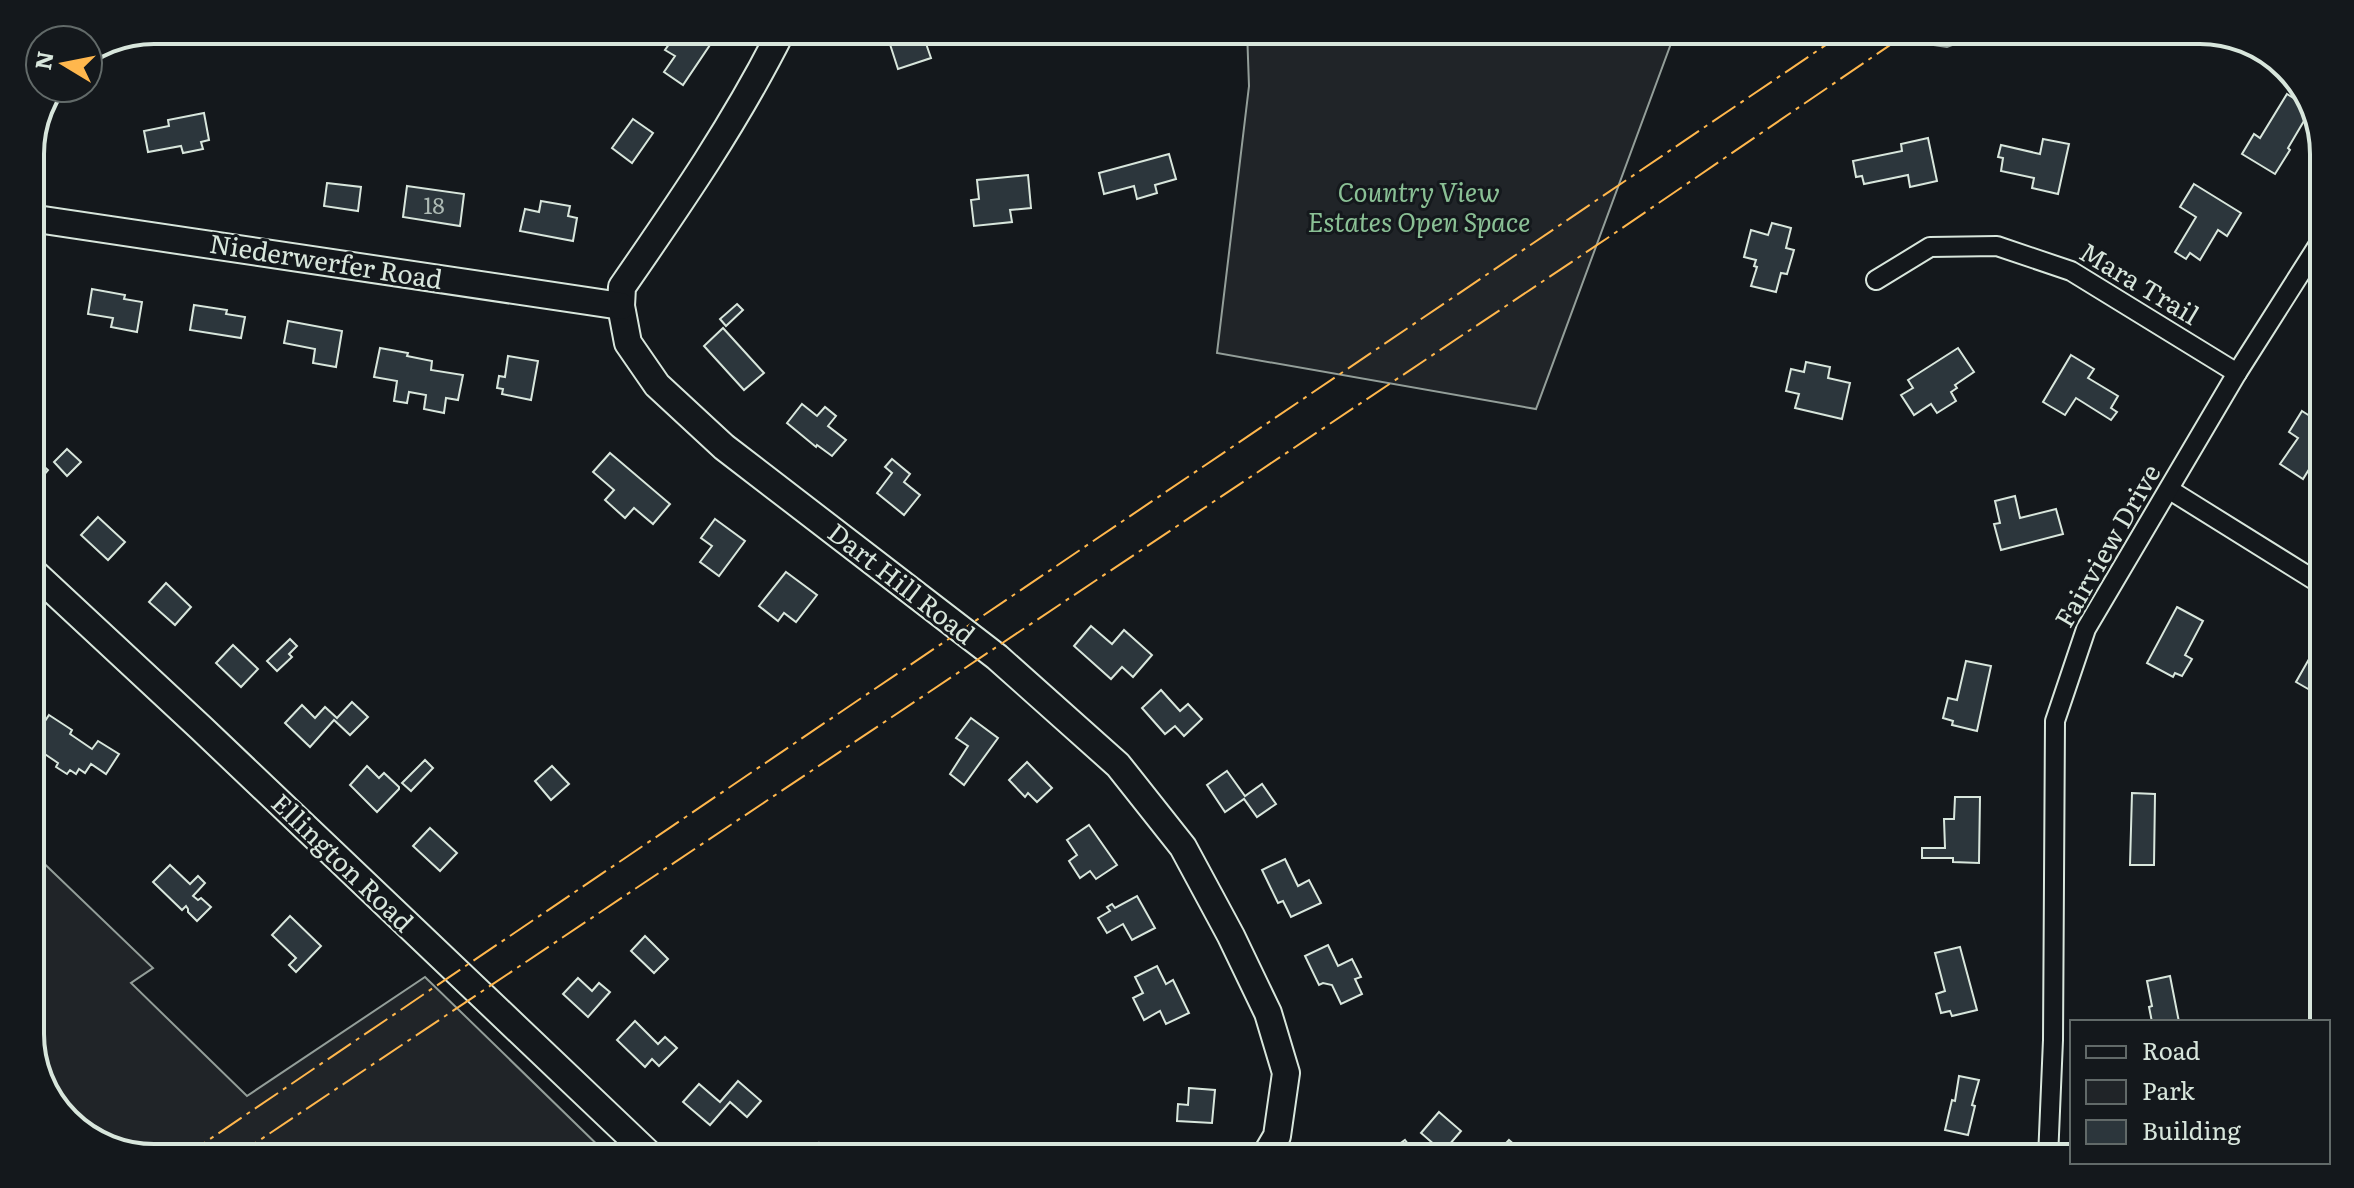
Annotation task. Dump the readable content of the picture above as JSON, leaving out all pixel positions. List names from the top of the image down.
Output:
{
  "streets": {
    "street": [
      "Niederwerfer Road",
      "Mara Trail",
      "Fairview Drive",
      "Dart Hill Road",
      "Ellington Road"
    ]
  },
  "crossings": [
    ["Niederwerfer Road", "Dart Hill Road"],
    ["Mara Trail", "Fairview Drive"]
  ],
  "parks": ["Country View Estates Open Space"],
  "house_numbers": ["18"],
  "legend": ["Road", "Park", "Building"],
  "north": "left"
}
